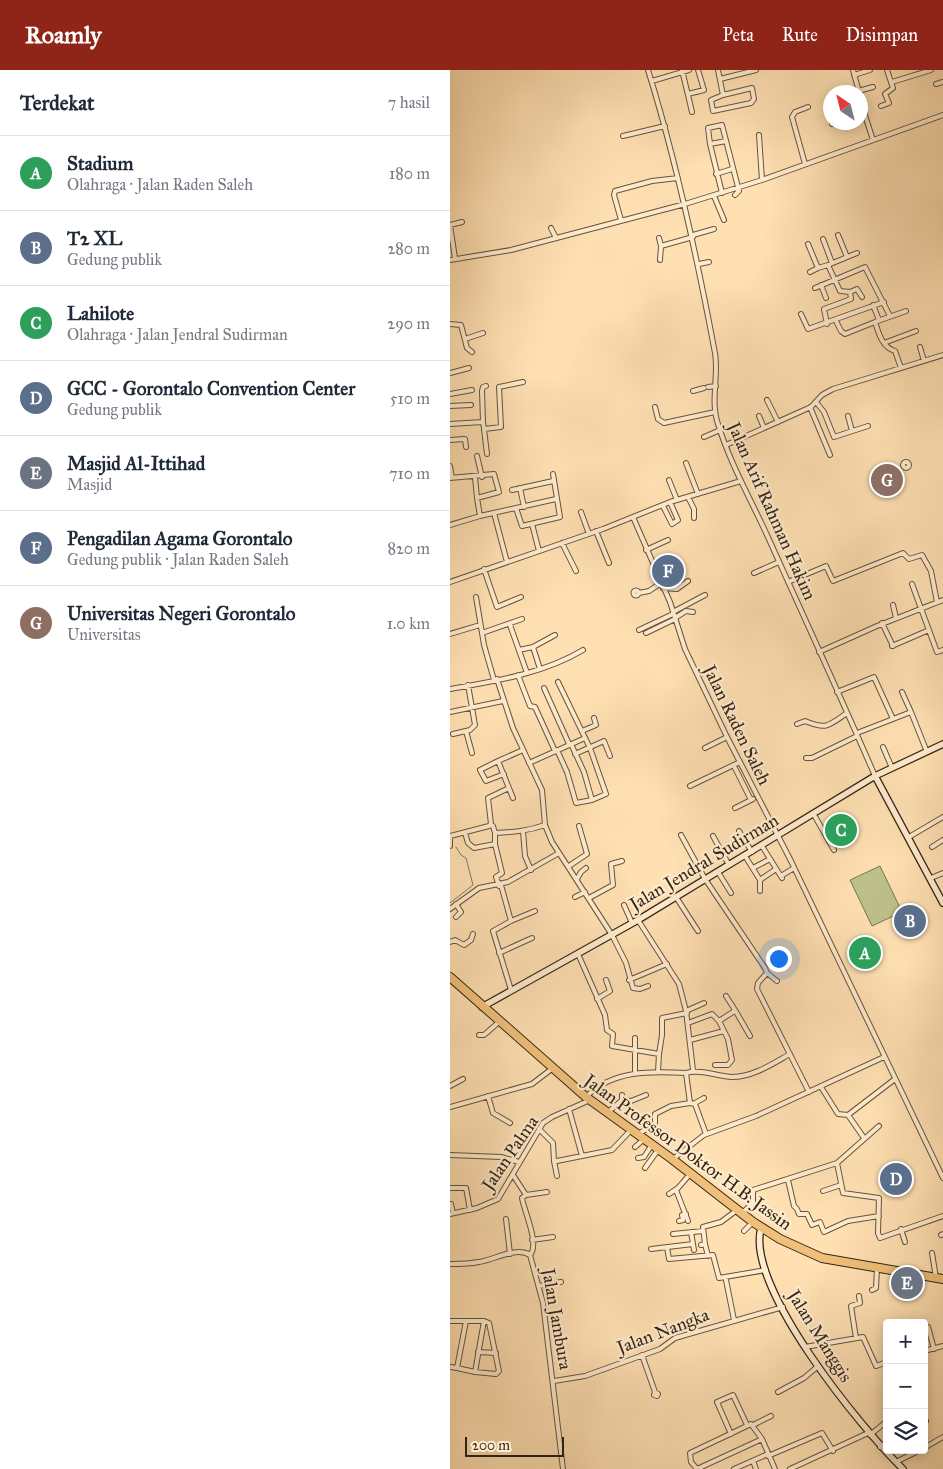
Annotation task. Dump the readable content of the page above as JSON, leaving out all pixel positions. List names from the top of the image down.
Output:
{
  "streets": {
    "highway": ["Jalan Professor Doktor H.B. Jassin"],
    "street": [
      "Jalan Arif Rahman Hakim",
      "Jalan Raden Saleh",
      "Jalan Jendral Sudirman",
      "Jalan Palma",
      "Jalan Jambura",
      "Jalan Nangka",
      "Jalan Manggis"
    ]
  },
  "crossings": [
    ["Jalan Arif Rahman Hakim", "Jalan Jendral Sudirman"],
    ["Jalan Raden Saleh", "Jalan Jendral Sudirman"],
    ["Jalan Jendral Sudirman", "Jalan Professor Doktor H.B. Jassin"],
    ["Jalan Professor Doktor H.B. Jassin", "Jalan Palma"],
    ["Jalan Professor Doktor H.B. Jassin", "Jalan Manggis"],
    ["Jalan Jambura", "Jalan Nangka"],
    ["Jalan Nangka", "Jalan Manggis"]
  ],
  "scale_bar": "200 m",
  "north": "top left",
  "page": {
    "header": "Roamly",
    "nav": ["Peta", "Rute", "Disimpan"],
    "heading": ["Terdekat", "7 hasil"],
    "list": [
      {
        "mark": "A",
        "name": "Stadium",
        "note": "Olahraga · Jalan Raden Saleh",
        "value": "180 m"
      },
      {
        "mark": "B",
        "name": "T2 XL",
        "note": "Gedung publik",
        "value": "280 m"
      },
      {
        "mark": "C",
        "name": "Lahilote",
        "note": "Olahraga · Jalan Jendral Sudirman",
        "value": "290 m"
      },
      {
        "mark": "D",
        "name": "GCC - Gorontalo Convention Center",
        "note": "Gedung publik",
        "value": "510 m"
      },
      {
        "mark": "E",
        "name": "Masjid Al-Ittihad",
        "note": "Masjid",
        "value": "710 m"
      },
      {
        "mark": "F",
        "name": "Pengadilan Agama Gorontalo",
        "note": "Gedung publik · Jalan Raden Saleh",
        "value": "820 m"
      },
      {
        "mark": "G",
        "name": "Universitas Negeri Gorontalo",
        "note": "Universitas",
        "value": "1.0 km"
      }
    ],
    "pins": [
      "G",
      "F",
      "C",
      "B",
      "A",
      "D",
      "E"
    ],
    "map_buttons": ["+", "−"],
    "scale": "200 m"
  }
}
